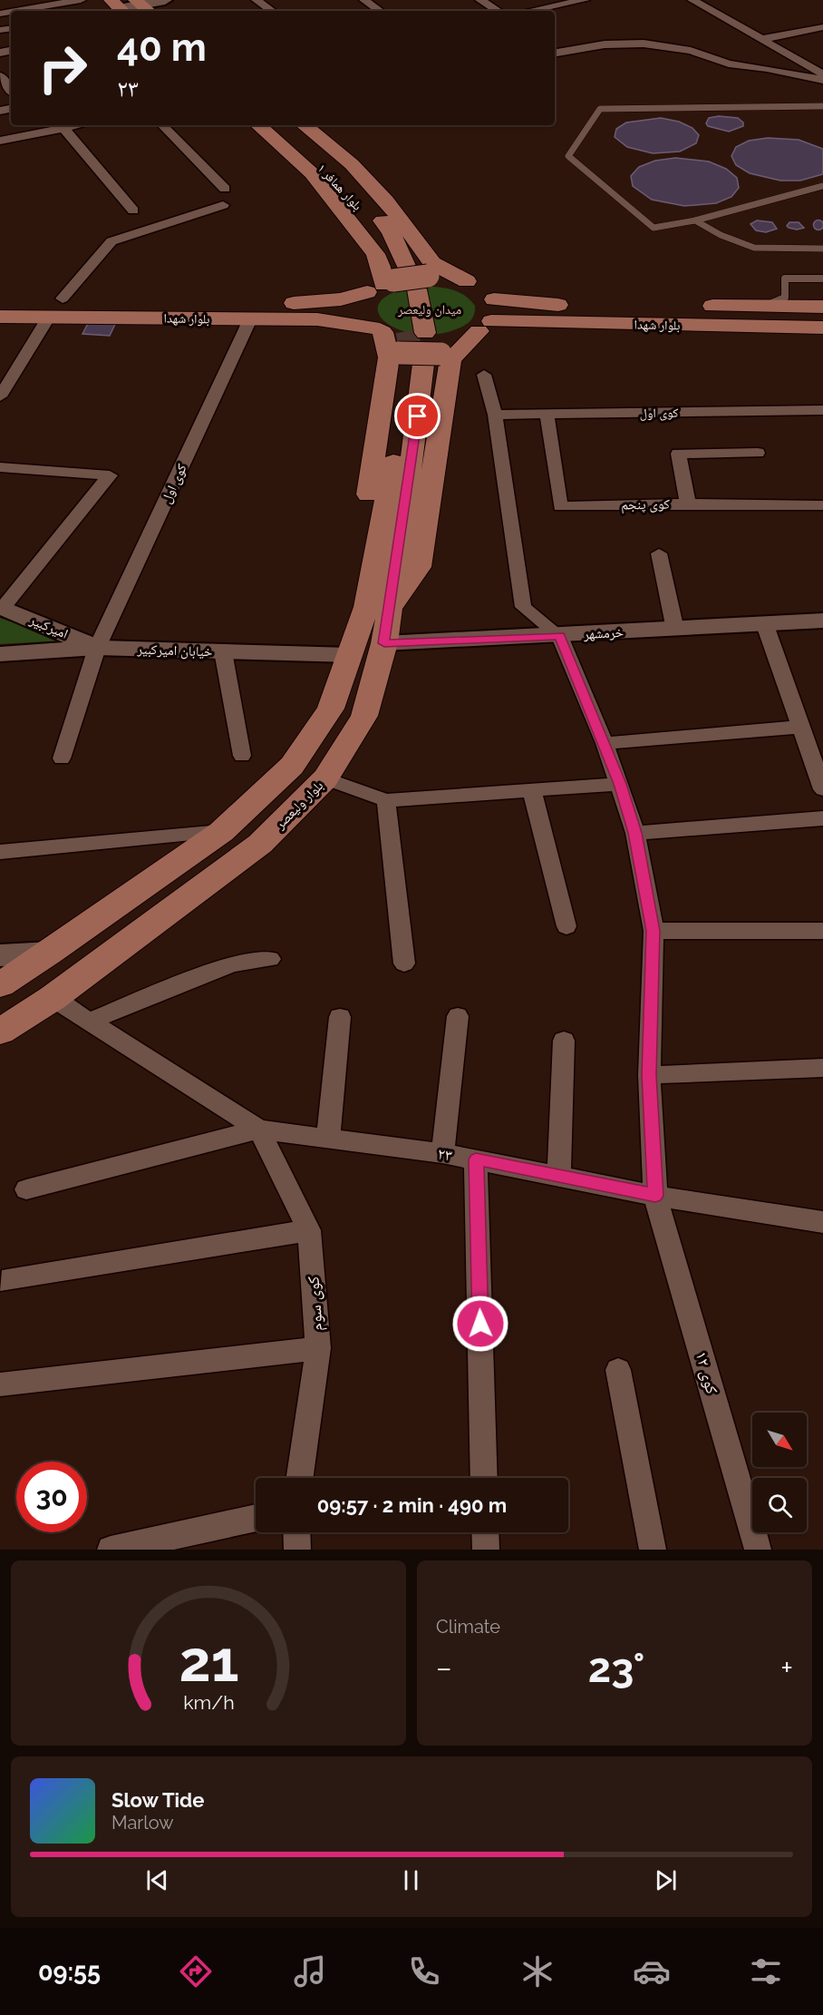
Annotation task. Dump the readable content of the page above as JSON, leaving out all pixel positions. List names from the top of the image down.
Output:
{
  "streets": {
    "main road": ["بلوار همافر ۱", "بلوار شهدا", "بلوار ولیعصر"],
    "street": [
      "کوی اول",
      "کوی پنجم",
      "امیرکبیر",
      "خرمشهر",
      "خیابان امیرکبیر",
      "۲۳",
      "کوی سوم",
      "کوی ۱۲"
    ]
  },
  "crossings": [
    ["بلوار همافر ۱", "بلوار شهدا"],
    ["بلوار همافر ۱", "بلوار ولیعصر"],
    ["بلوار شهدا", "کوی اول"],
    ["کوی اول", "کوی پنجم"],
    ["کوی اول", "امیرکبیر"],
    ["کوی اول", "خیابان امیرکبیر"],
    ["امیرکبیر", "خیابان امیرکبیر"],
    ["خرمشهر", "بلوار ولیعصر"],
    ["خرمشهر", "کوی ۱۲"],
    ["خیابان امیرکبیر", "بلوار ولیعصر"],
    ["۲۳", "کوی سوم"],
    ["۲۳", "کوی ۱۲"]
  ],
  "districts": ["میدان ولیعصر"],
  "north": "bottom right",
  "page": {
    "turn": ["40 m", "۲۳"],
    "limit": "30",
    "trip": "09:57 · 2 min · 490 m",
    "tile": "Climate",
    "heat": ["−", "23°", "+"],
    "song": ["Slow Tide", "Marlow"],
    "tabs": "09:55",
    "gauge": ["21", "km/h"]
  }
}
